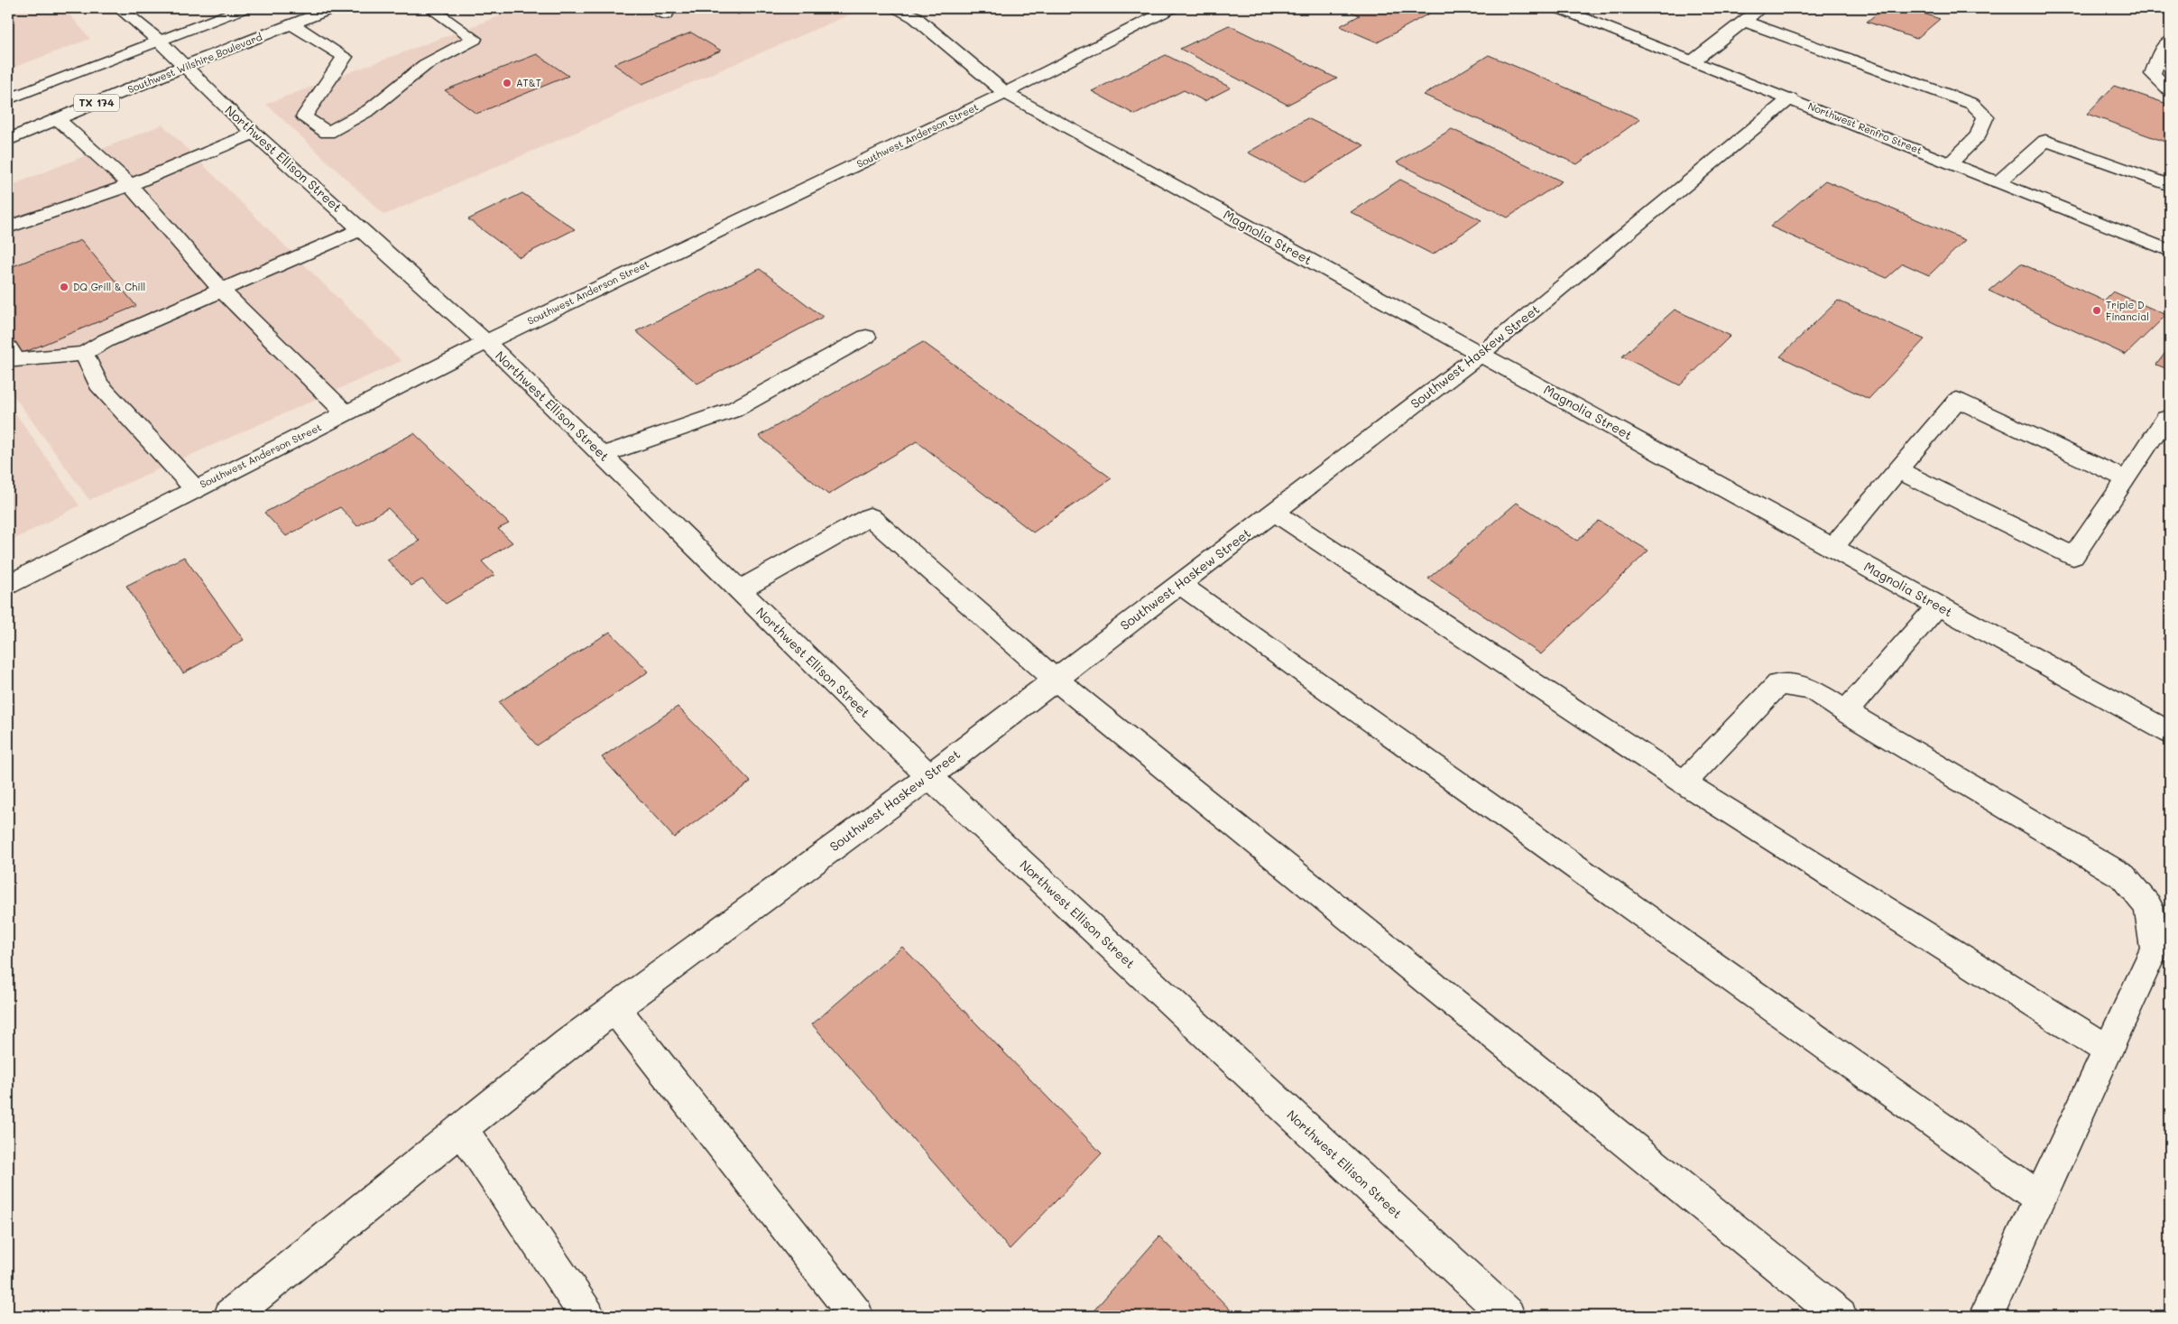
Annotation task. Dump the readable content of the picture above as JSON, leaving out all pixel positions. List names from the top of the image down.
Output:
{
  "streets": {
    "street": [
      "Southwest Wilshire Boulevard",
      "TX 174",
      "Northwest Renfro Street",
      "Southwest Anderson Street",
      "Northwest Ellison Street",
      "Magnolia Street",
      "Southwest Haskew Street"
    ]
  },
  "crossings": [
    ["Southwest Wilshire Boulevard", "Northwest Ellison Street"],
    ["Northwest Renfro Street", "Southwest Haskew Street"],
    ["Southwest Anderson Street", "Northwest Ellison Street"],
    ["Southwest Anderson Street", "Magnolia Street"],
    ["Northwest Ellison Street", "Southwest Haskew Street"],
    ["Magnolia Street", "Southwest Haskew Street"]
  ],
  "places": ["AT&T", "DQ Grill & Chill", "Triple D Financial"]
}
